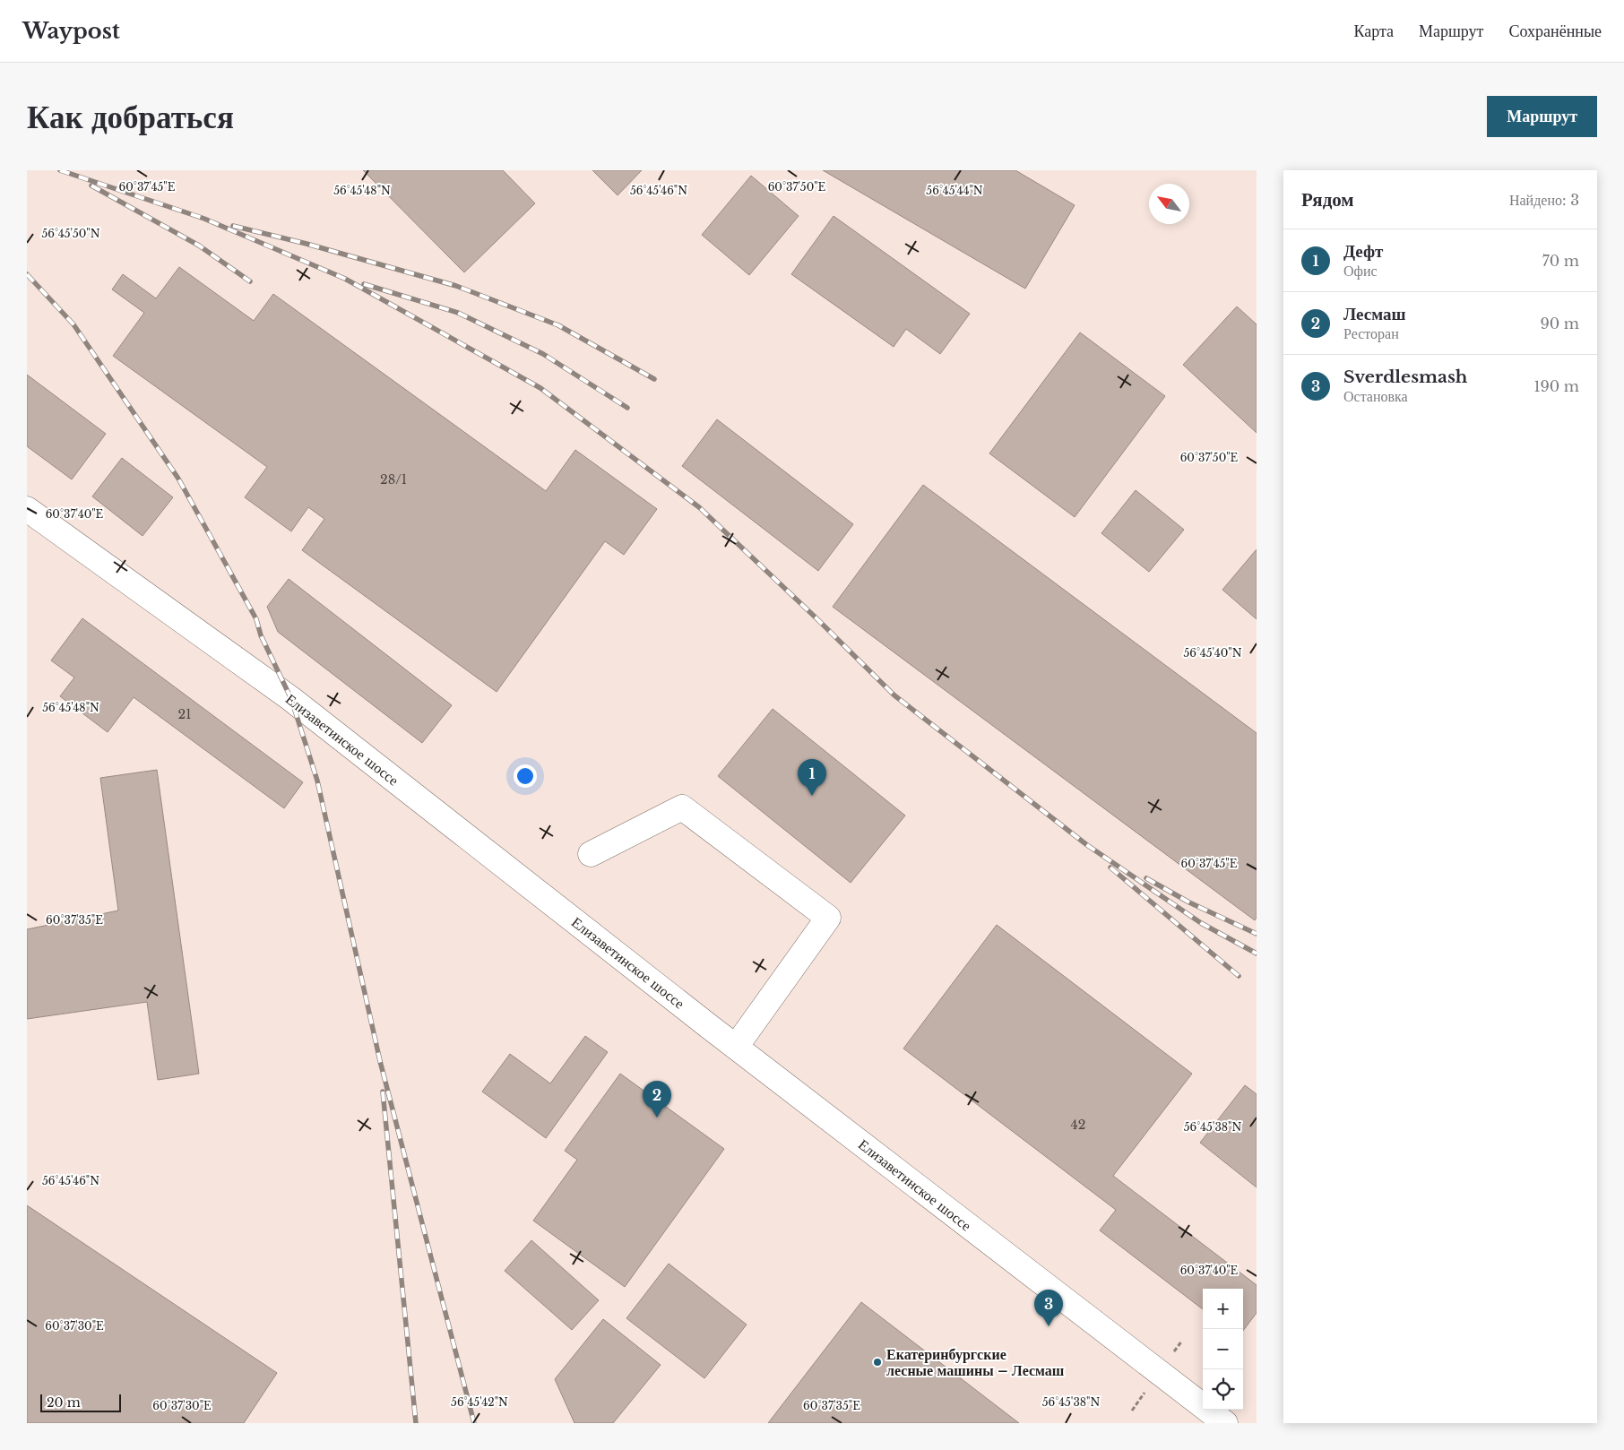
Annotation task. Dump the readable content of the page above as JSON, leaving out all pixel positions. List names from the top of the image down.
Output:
{
  "streets": {
    "main road": ["Елизаветинское шоссе"]
  },
  "places": ["Екатеринбургские лесные машины – Лесмаш"],
  "house_numbers": ["28/1", "21", "42"],
  "scale_bar": "20 m",
  "north": "top left",
  "page": {
    "header": "Waypost",
    "nav": ["Карта", "Маршрут", "Сохранённые"],
    "buttons": "Маршрут",
    "title": "Как добраться",
    "heading": ["Рядом", "Найдено: 3"],
    "list": [
      {
        "mark": "1",
        "name": "Дефт",
        "note": "Офис",
        "value": "70 m"
      },
      {
        "mark": "2",
        "name": "Лесмаш",
        "note": "Ресторан",
        "value": "90 m"
      },
      {
        "mark": "3",
        "name": "Sverdlesmash",
        "note": "Остановка",
        "value": "190 m"
      }
    ],
    "pins": ["1", "2", "3"],
    "map_buttons": ["+", "−"],
    "scale": "20 m"
  },
  "coordinates": [
    "60°37'45\"E",
    "60°37'50\"E",
    "56°45'48\"N",
    "56°45'46\"N",
    "56°45'44\"N",
    "56°45'50\"N",
    "60°37'40\"E",
    "56°45'40\"N",
    "60°37'35\"E",
    "56°45'38\"N",
    "60°37'30\"E",
    "56°45'42\"N"
  ]
}
